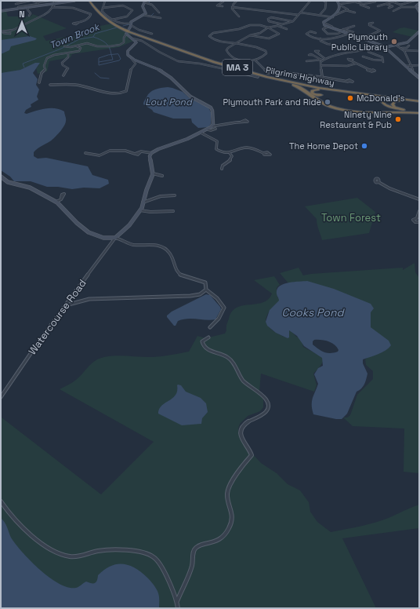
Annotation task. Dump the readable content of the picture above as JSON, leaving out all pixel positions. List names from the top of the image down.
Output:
{
  "streets": {
    "highway": ["MA 3", "Pilgrims Highway"],
    "street": ["Watercourse Road"]
  },
  "water": ["Town Brook", "Lout Pond", "Cooks Pond"],
  "parks": ["Town Forest"],
  "places": [
    "Plymouth Public Library",
    "McDonald's",
    "Plymouth Park and Ride",
    "Ninety Nine Restaurant & Pub",
    "The Home Depot"
  ],
  "north": "top"
}
